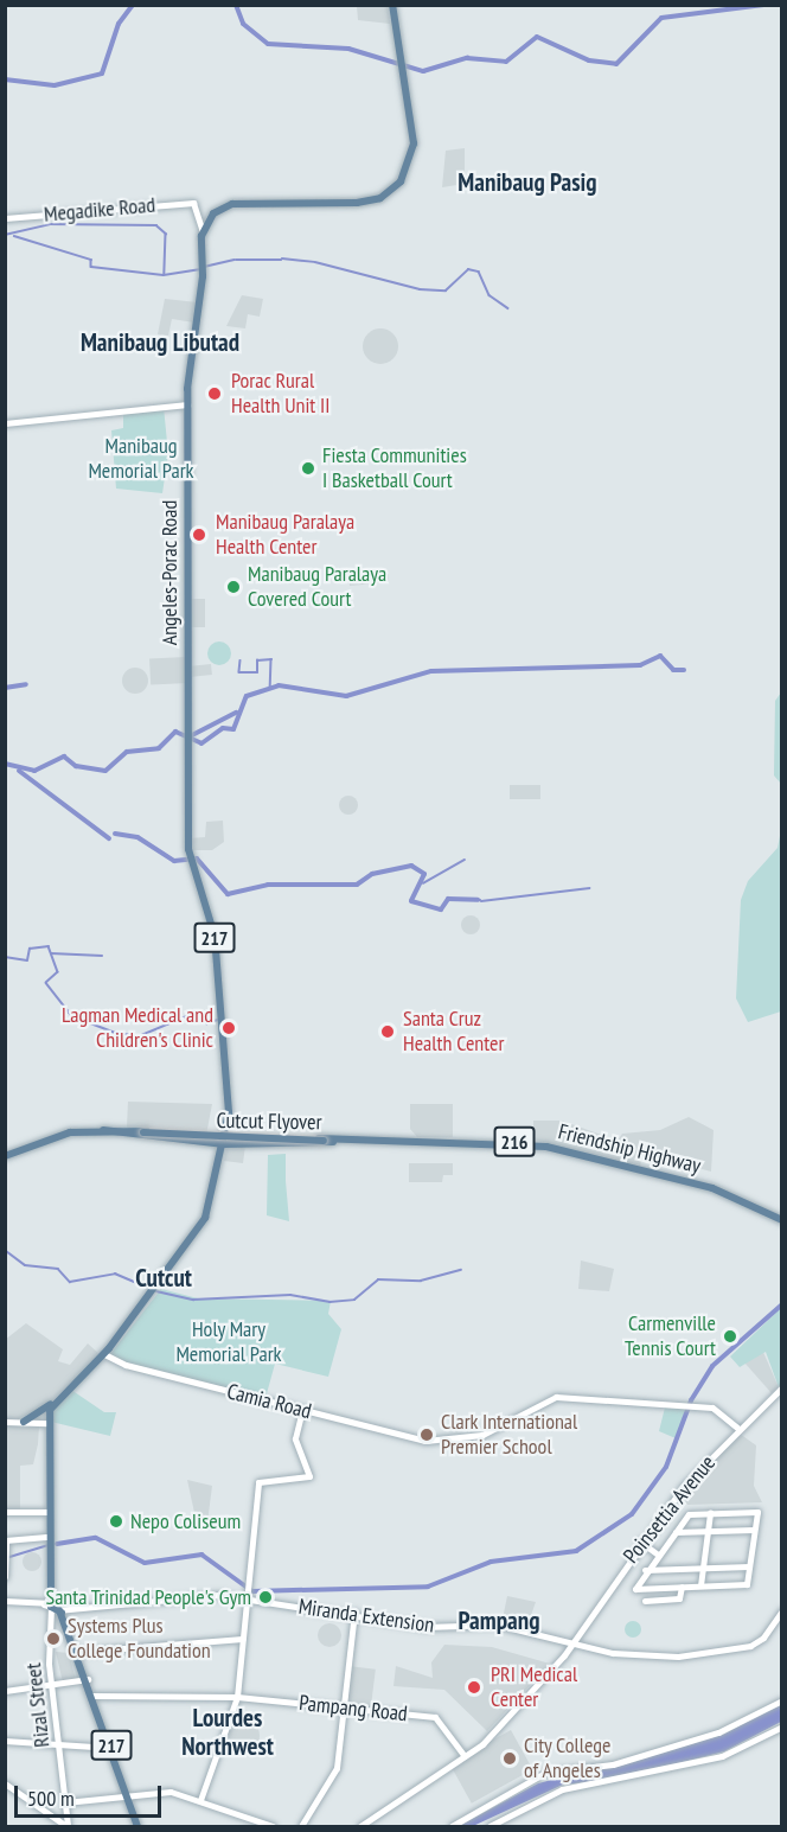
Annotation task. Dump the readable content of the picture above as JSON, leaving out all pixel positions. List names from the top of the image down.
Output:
{
  "streets": {
    "main road": [
      "Angeles-Porac Road",
      "217",
      "Cutcut Flyover",
      "216",
      "Friendship Highway",
      "Rizal Street"
    ],
    "street": [
      "Megadike Road",
      "Camia Road",
      "Poinsettia Avenue",
      "Miranda Extension",
      "Pampang Road"
    ]
  },
  "crossings": [
    ["Megadike Road", "Angeles-Porac Road"],
    ["Angeles-Porac Road", "217"],
    ["Angeles-Porac Road", "Friendship Highway"],
    ["217", "Friendship Highway"],
    ["217", "Camia Road"],
    ["217", "Miranda Extension"],
    ["217", "Rizal Street"],
    ["217", "Pampang Road"],
    ["Cutcut Flyover", "Friendship Highway"],
    ["Camia Road", "Poinsettia Avenue"],
    ["Poinsettia Avenue", "Miranda Extension"],
    ["Poinsettia Avenue", "Pampang Road"],
    ["Miranda Extension", "Rizal Street"]
  ],
  "districts": [
    "Manibaug Pasig",
    "Manibaug Libutad",
    "Cutcut",
    "Pampang",
    "Lourdes Northwest"
  ],
  "parks": ["Manibaug Memorial Park", "Holy Mary Memorial Park"],
  "places": [
    "Porac Rural Health Unit II",
    "Fiesta Communities I Basketball Court",
    "Manibaug Paralaya Health Center",
    "Manibaug Paralaya Covered Court",
    "Lagman Medical and Children's Clinic",
    "Santa Cruz Health Center",
    "Carmenville Tennis Court",
    "Clark International Premier School",
    "Nepo Coliseum",
    "Santa Trinidad People's Gym",
    "Systems Plus College Foundation",
    "PRI Medical Center",
    "City College of Angeles"
  ],
  "scale_bar": "500 m"
}
